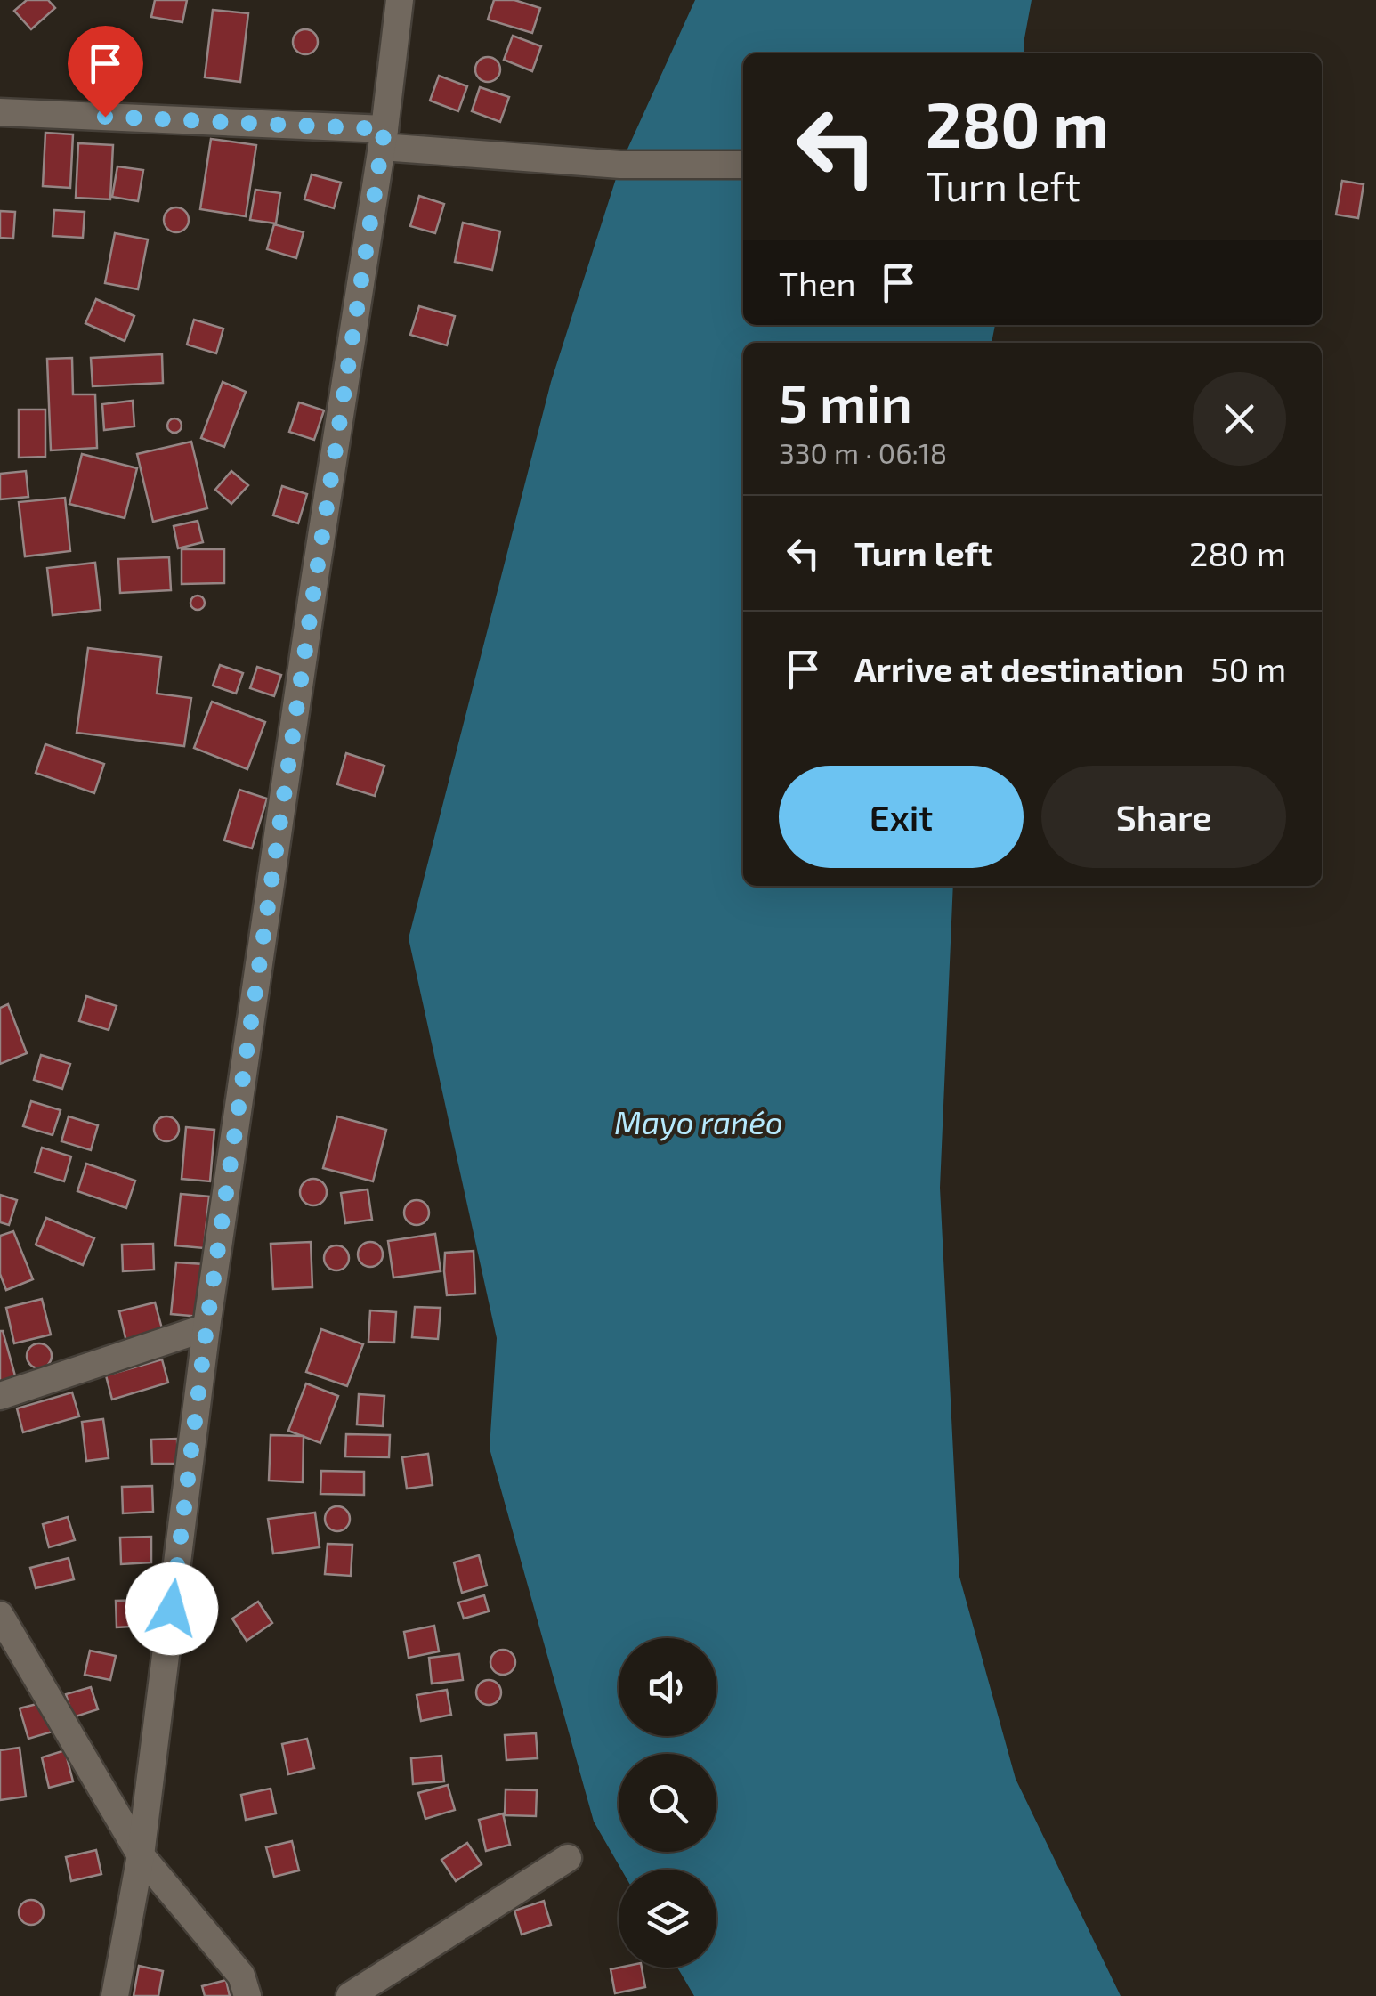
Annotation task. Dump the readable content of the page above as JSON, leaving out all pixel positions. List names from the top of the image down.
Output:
{
  "water": ["Mayo ranéo"],
  "page": {
    "turn": ["280 m", "Turn left"],
    "then": "Then",
    "heading": ["5 min", "330 m · 06:18"],
    "list": [
      {
        "name": "Turn left",
        "value": "280 m"
      },
      {
        "name": "Arrive at destination",
        "value": "50 m"
      }
    ],
    "buttons": ["Exit", "Share"]
  }
}
